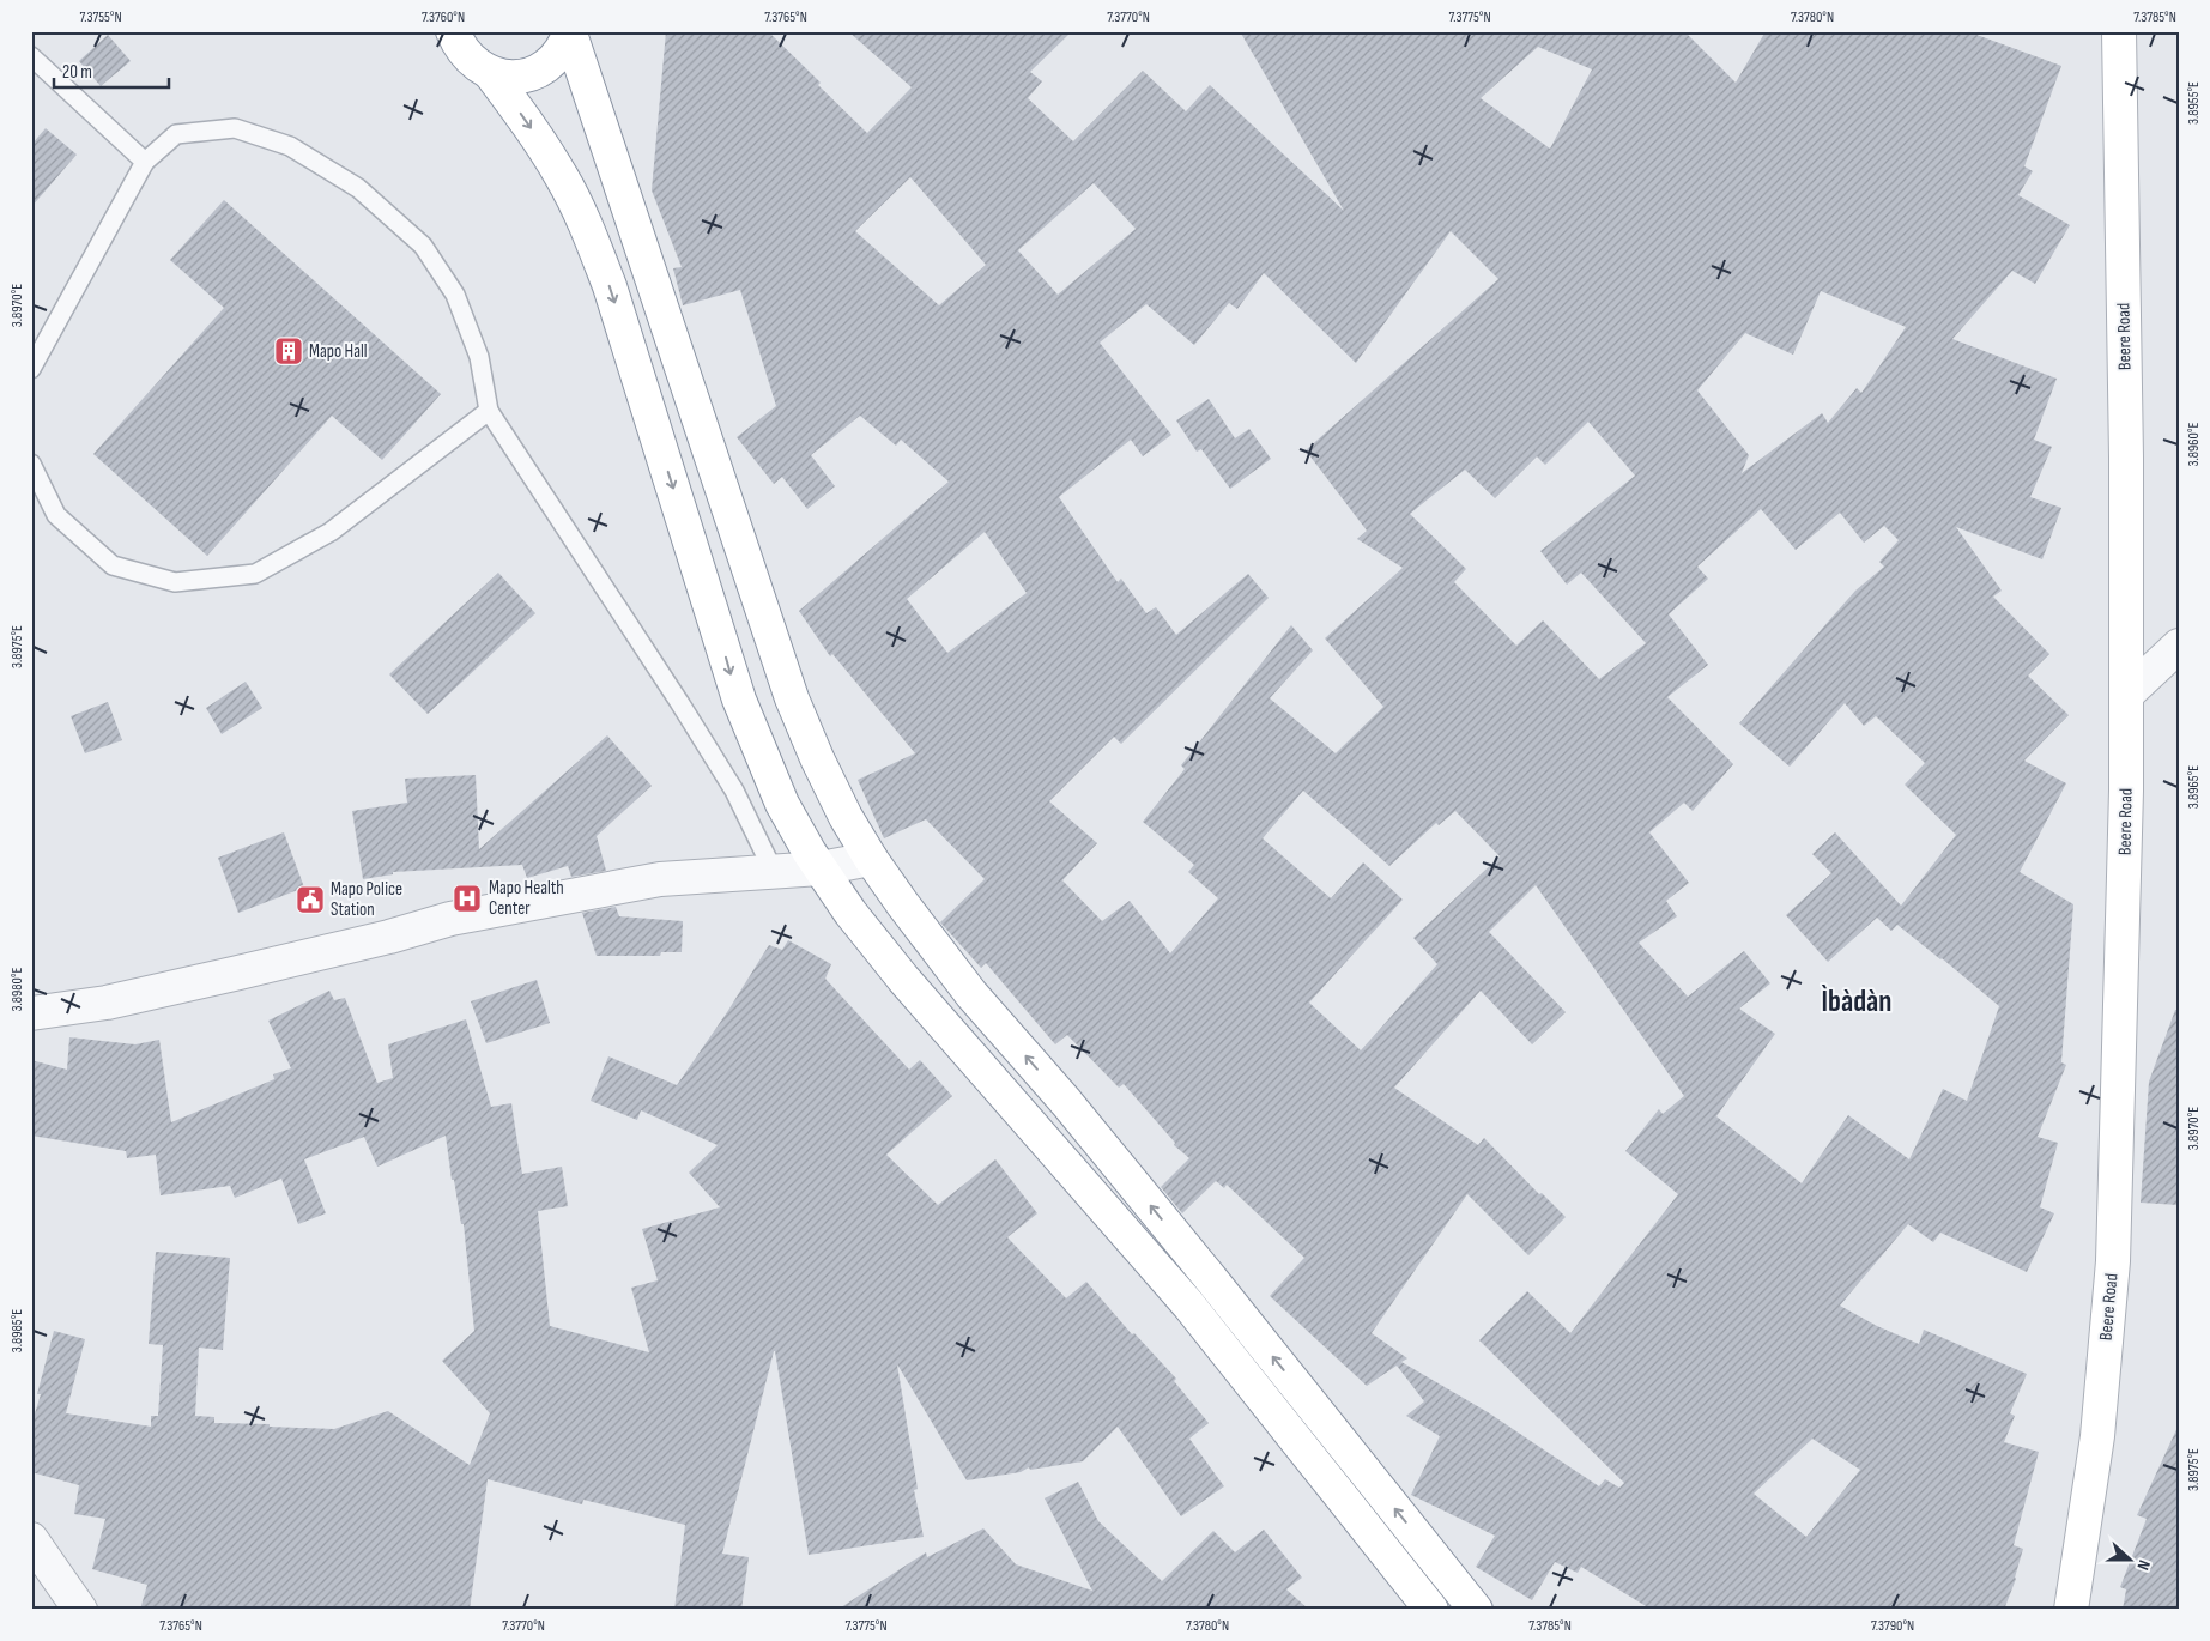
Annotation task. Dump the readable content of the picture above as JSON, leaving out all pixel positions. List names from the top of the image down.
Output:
{
  "streets": {
    "main road": ["Beere Road"]
  },
  "districts": ["Ìbàdàn"],
  "places": {
    "building": ["Mapo Hall"],
    "hospital": ["Mapo Health Center"],
    "public building": ["Mapo Police Station"]
  },
  "scale_bar": "20 m",
  "north": "right",
  "coordinates": [
    "7.3755°N",
    "7.3760°N",
    "7.3765°N",
    "7.3770°N",
    "7.3775°N",
    "7.3780°N",
    "7.3785°N",
    "3.8955°E",
    "3.8970°E",
    "3.8960°E",
    "3.8975°E",
    "3.8965°E",
    "3.8980°E",
    "3.8985°E",
    "7.3790°N"
  ]
}
